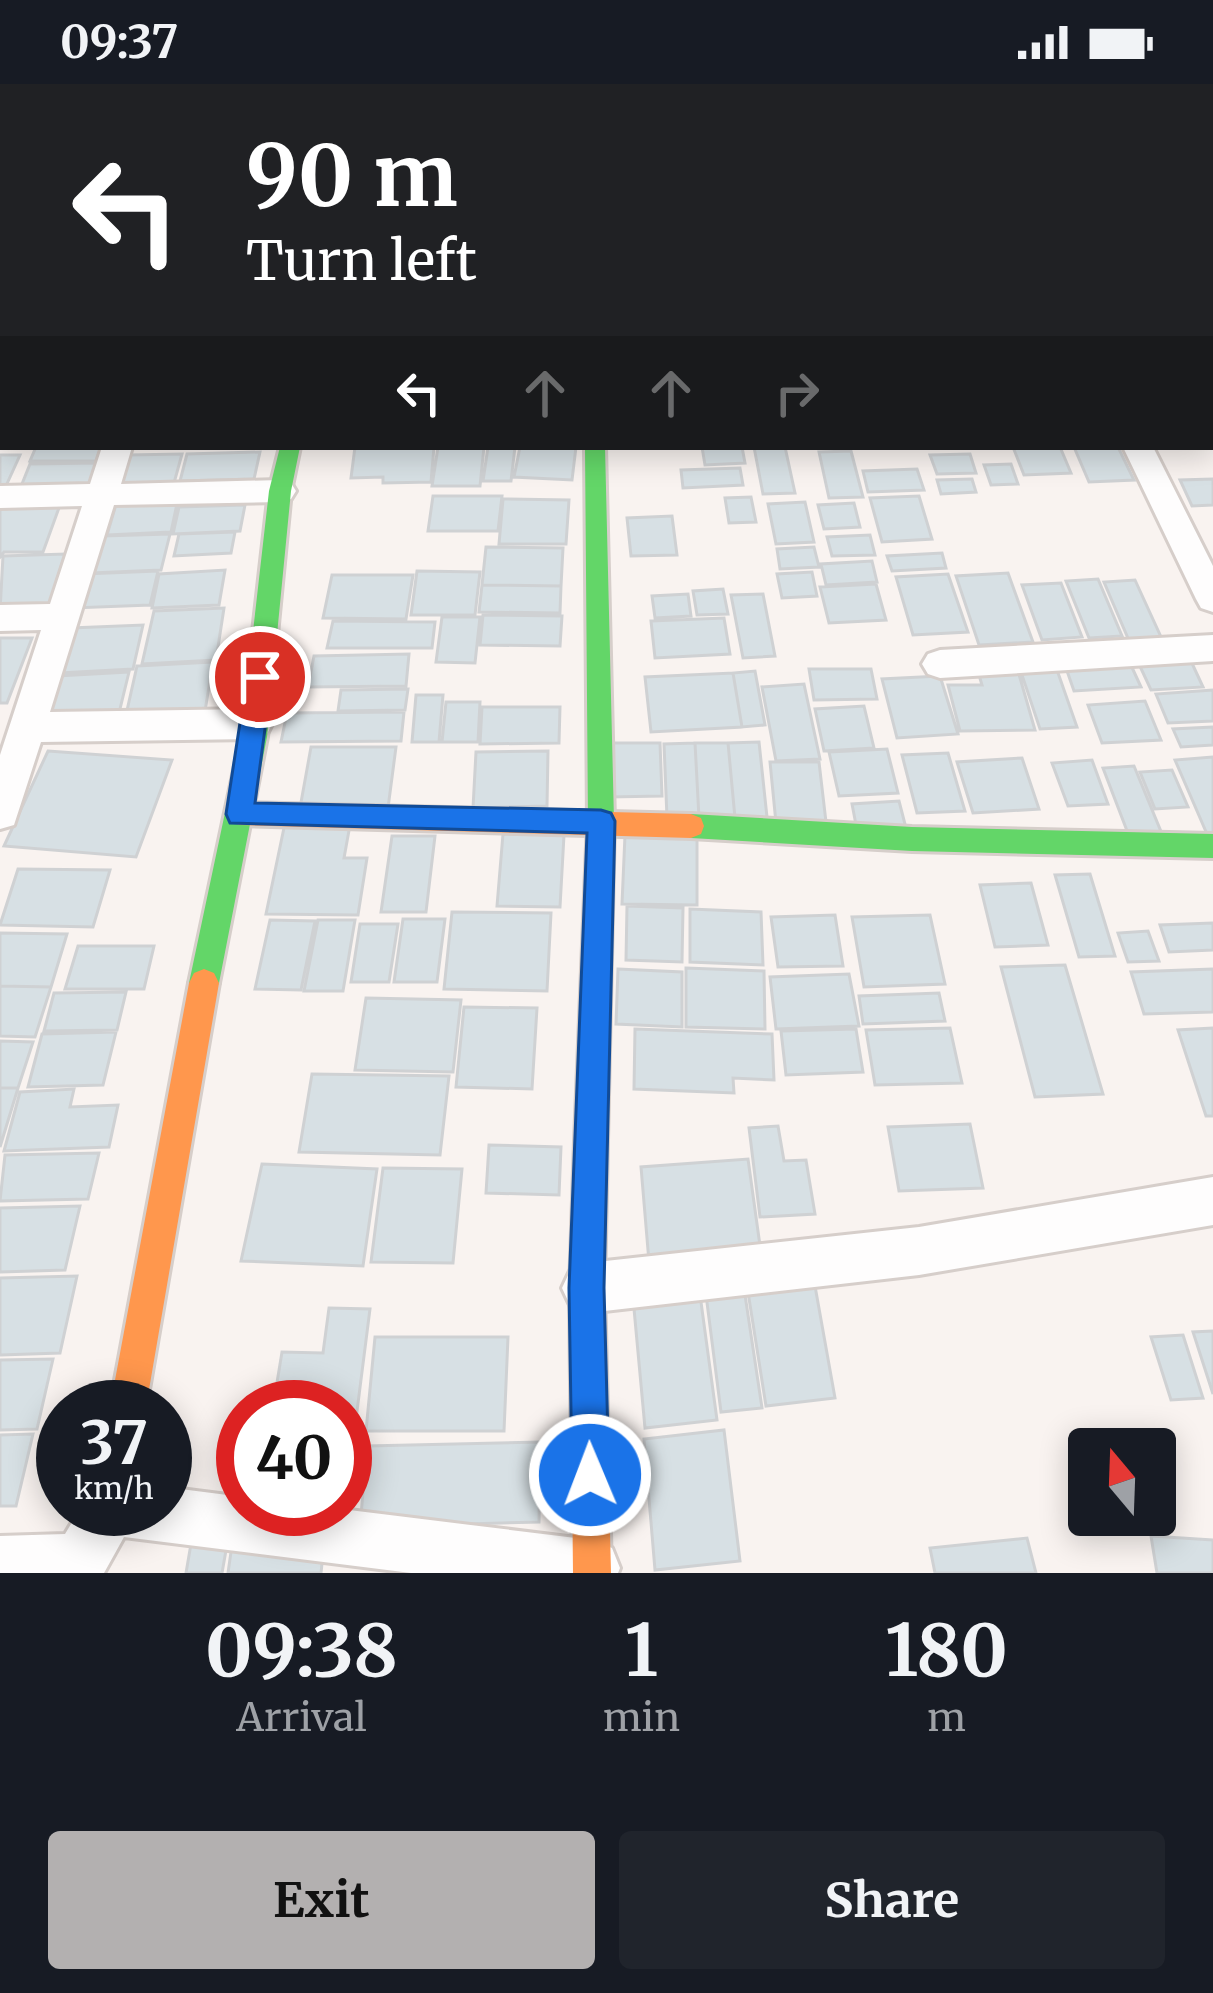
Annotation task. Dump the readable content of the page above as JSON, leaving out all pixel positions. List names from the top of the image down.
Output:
{
  "north": "top",
  "page": {
    "status": "09:37",
    "turn": ["90 m", "Turn left"],
    "speed": "37 km/h",
    "limit": "40",
    "eta": [
      "09:38",
      "Arrival",
      "1",
      "min",
      "180",
      "m"
    ],
    "buttons": ["Exit", "Share"]
  }
}
